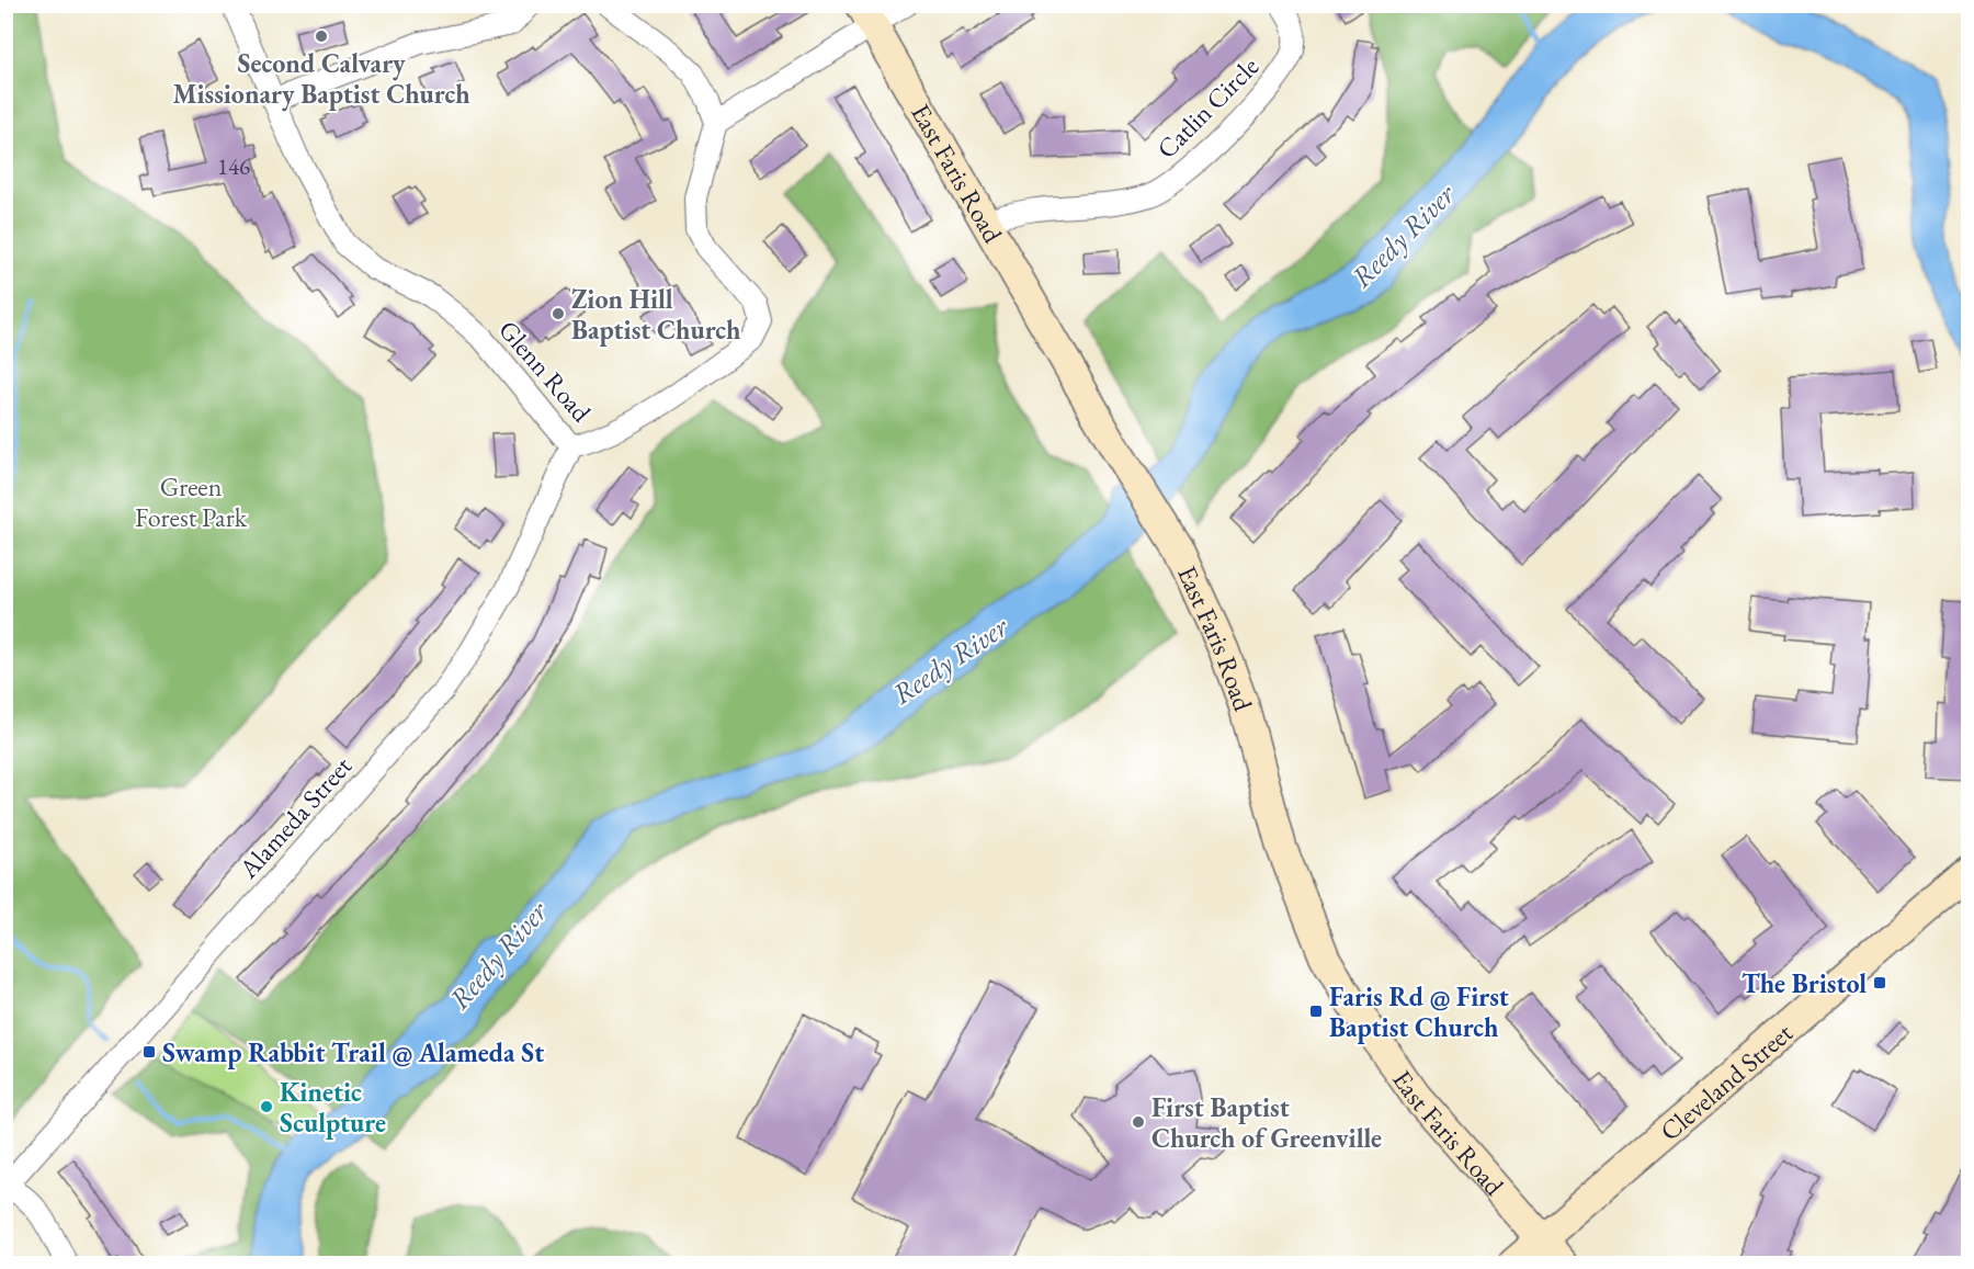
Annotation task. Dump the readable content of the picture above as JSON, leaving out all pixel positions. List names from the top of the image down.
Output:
{
  "streets": {
    "main road": ["East Faris Road", "Cleveland Street"],
    "street": ["Catlin Circle", "Glenn Road", "Alameda Street"]
  },
  "crossings": [
    ["Catlin Circle", "East Faris Road"],
    ["East Faris Road", "Cleveland Street"],
    ["Glenn Road", "Alameda Street"]
  ],
  "water": ["Reedy River"],
  "parks": ["Green Forest Park"],
  "places": {
    "other": [
      "Second Calvary Missionary Baptist Church",
      "Zion Hill Baptist Church",
      "Kinetic Sculpture",
      "First Baptist Church of Greenville"
    ],
    "transit": ["The Bristol", "Faris Rd @ First Baptist Church", "Swamp Rabbit Trail @ Alameda St"]
  },
  "house_numbers": ["146"]
}
